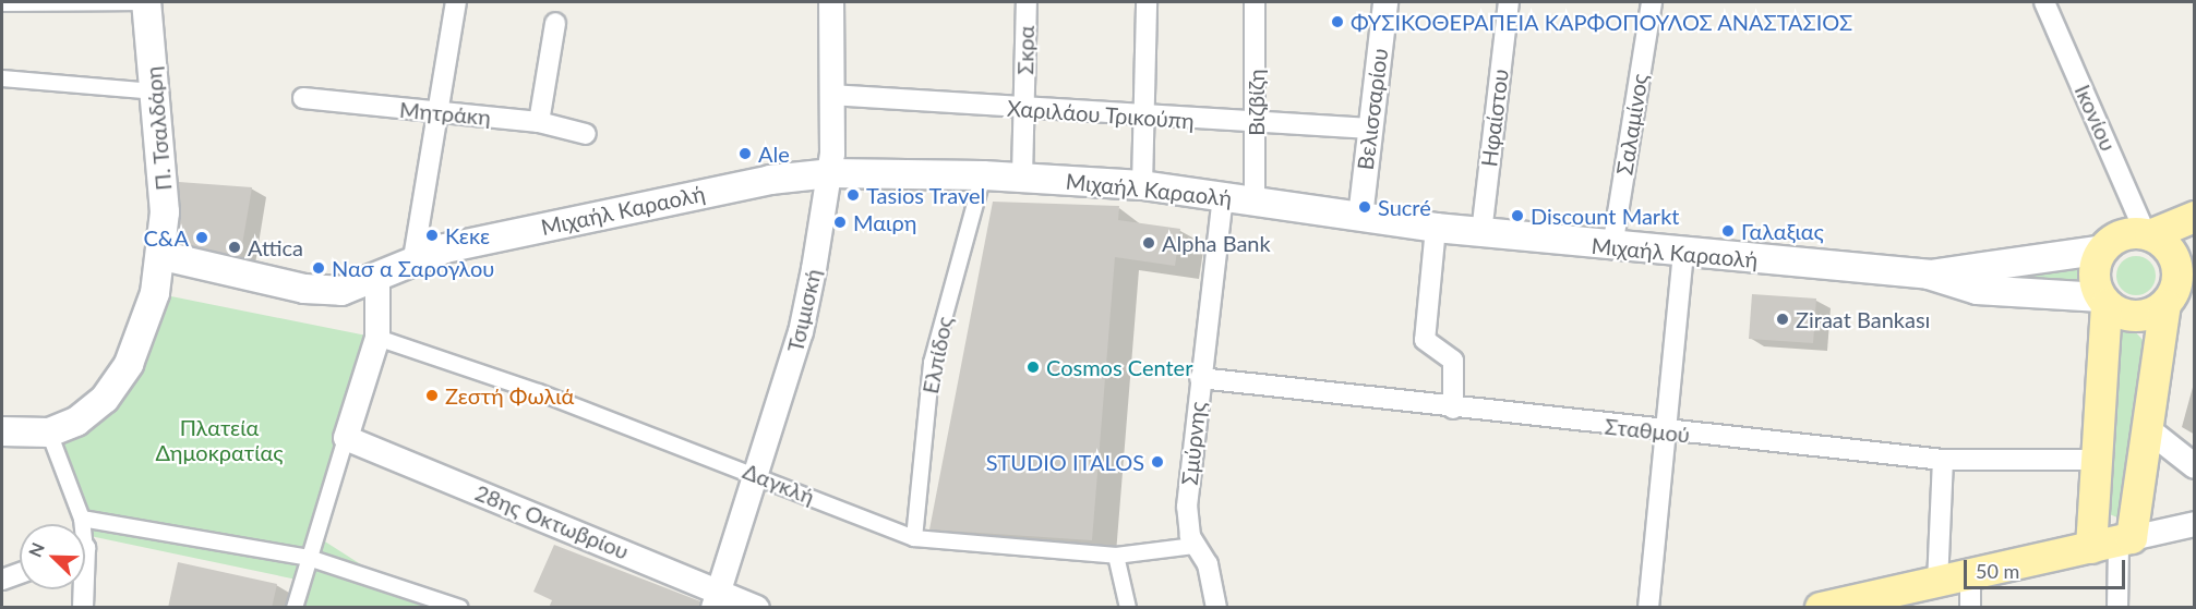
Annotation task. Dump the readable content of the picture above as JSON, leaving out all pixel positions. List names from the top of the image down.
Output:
{
  "streets": {
    "main road": ["Π. Τσαλδάρη", "Μιχαήλ Καραολή"],
    "street": [
      "Σκρα",
      "Βιζβίζη",
      "Βελισσαρίου",
      "Μητράκη",
      "Χαριλάου Τρικούπη",
      "Ηφαίστου",
      "Ικονίου",
      "Σαλαμίνος",
      "Τσιμισκή",
      "Ελπίδος",
      "Σταθμού",
      "Σμύρνης",
      "Δαγκλή",
      "28ης Οκτωβρίου"
    ]
  },
  "crossings": [
    ["Σκρα", "Χαριλάου Τρικούπη"],
    ["Σκρα", "Μιχαήλ Καραολή"],
    ["Βιζβίζη", "Χαριλάου Τρικούπη"],
    ["Βιζβίζη", "Μιχαήλ Καραολή"],
    ["Βελισσαρίου", "Χαριλάου Τρικούπη"],
    ["Βελισσαρίου", "Μιχαήλ Καραολή"],
    ["Χαριλάου Τρικούπη", "Τσιμισκή"],
    ["Ηφαίστου", "Μιχαήλ Καραολή"],
    ["Ικονίου", "Μιχαήλ Καραολή"],
    ["Σαλαμίνος", "Μιχαήλ Καραολή"],
    ["Π. Τσαλδάρη", "Μιχαήλ Καραολή"],
    ["Μιχαήλ Καραολή", "Τσιμισκή"],
    ["Μιχαήλ Καραολή", "Ελπίδος"],
    ["Μιχαήλ Καραολή", "Σμύρνης"],
    ["Τσιμισκή", "Δαγκλή"],
    ["Τσιμισκή", "28ης Οκτωβρίου"],
    ["Ελπίδος", "Δαγκλή"],
    ["Σταθμού", "Σμύρνης"],
    ["Σμύρνης", "Δαγκλή"]
  ],
  "parks": ["Πλατεία Δημοκρατίας"],
  "places": [
    "ΦΥΣΙΚΟΘΕΡΑΠΕΙΑ ΚΑΡΦΟΠΟΥΛΟΣ ΑΝΑΣΤΑΣΙΟΣ",
    "Ale",
    "Tasios Travel",
    "Sucré",
    "Discount Markt",
    "Μαιρη",
    "Γαλαξιας",
    "Κεκε",
    "C&A",
    "Alpha Bank",
    "Attica",
    "Νασ α Σαρογλου",
    "Ziraat Bankası",
    "Cosmos Center",
    "Ζεστή Φωλιά",
    "STUDIO ITALOS"
  ],
  "scale_bar": "50 m",
  "north": "top left"
}
